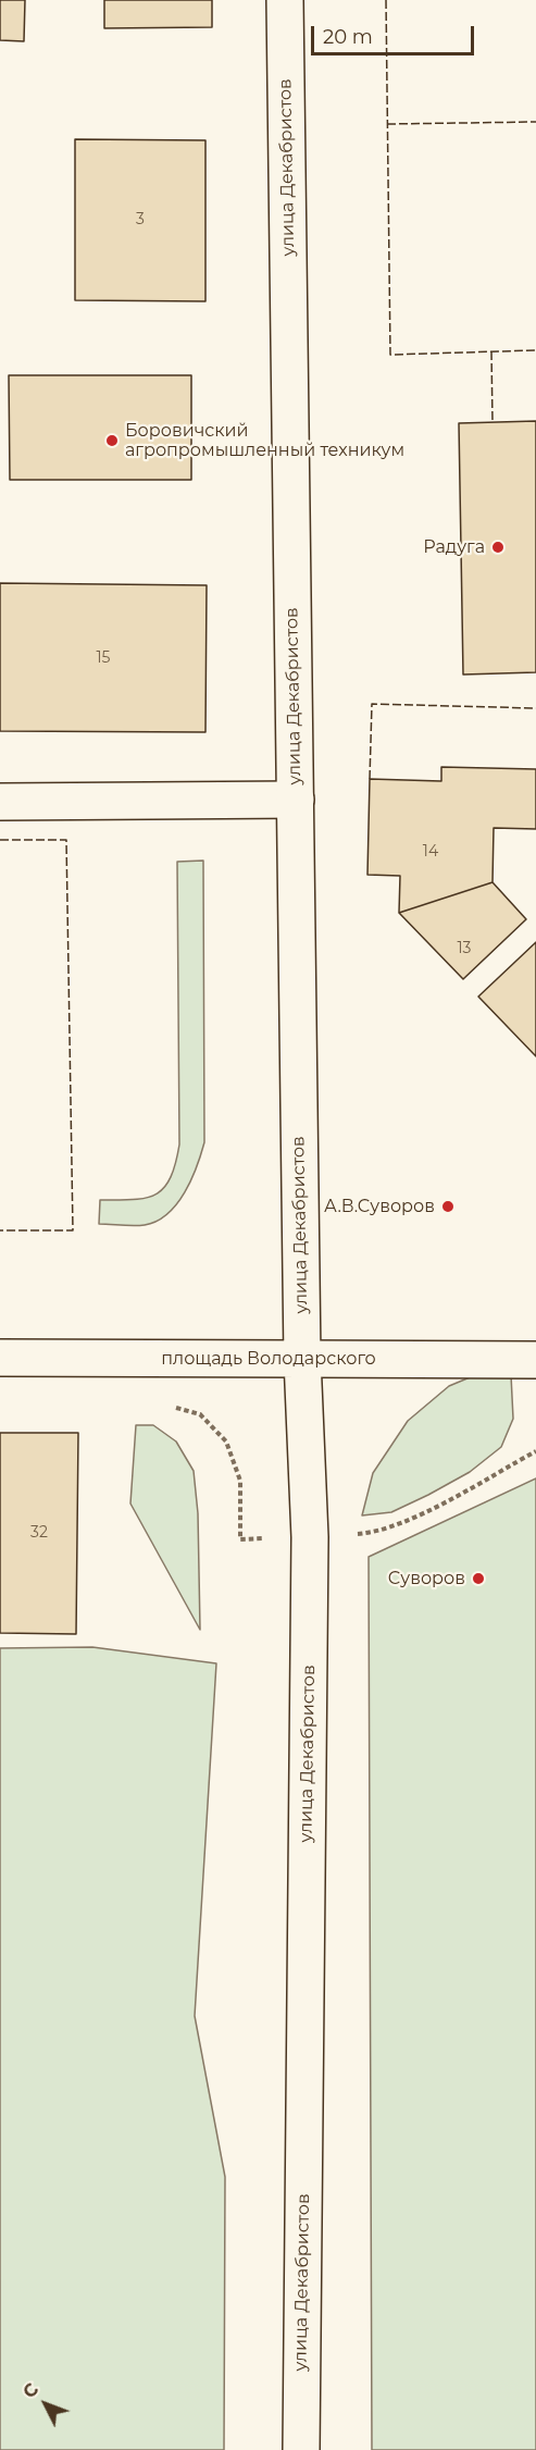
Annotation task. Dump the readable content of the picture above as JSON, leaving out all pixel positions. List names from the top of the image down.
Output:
{
  "streets": {
    "main road": ["улица Декабристов", "площадь Володарского"]
  },
  "crossings": [
    ["улица Декабристов", "площадь Володарского"]
  ],
  "places": [
    "Боровичский агропромышленный техникум",
    "Радуга",
    "А.В.Суворов",
    "Суворов"
  ],
  "house_numbers": [
    "3",
    "15",
    "14",
    "13",
    "32"
  ],
  "scale_bar": "20 m",
  "north": "top left"
}
